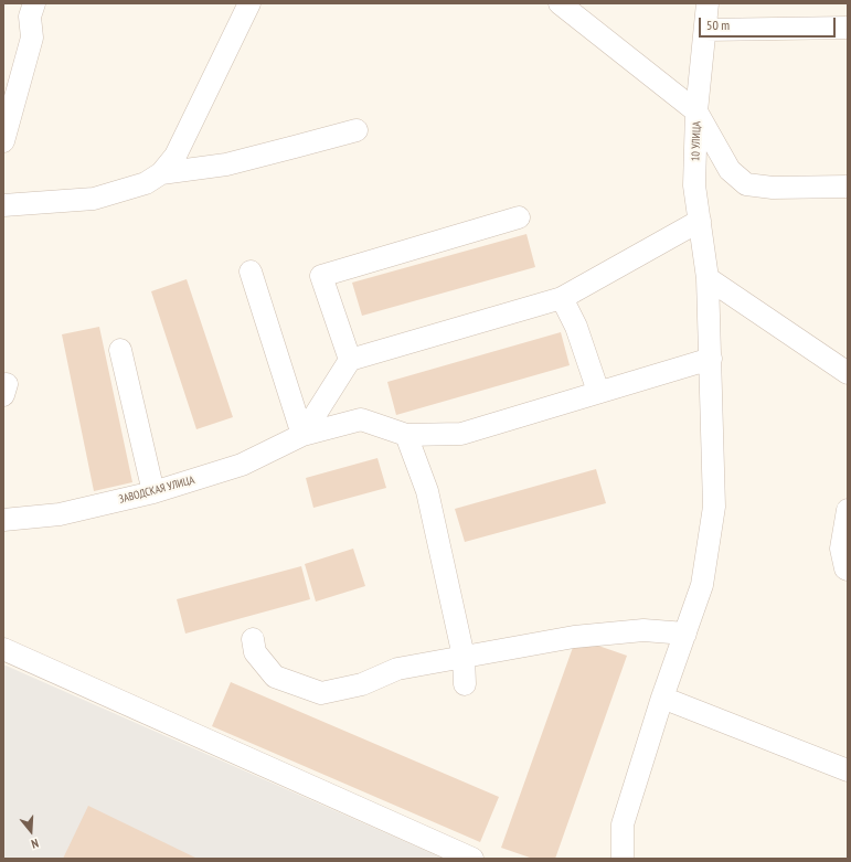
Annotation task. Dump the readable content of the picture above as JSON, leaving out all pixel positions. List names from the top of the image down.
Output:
{
  "streets": {
    "street": ["10 УЛИЦА", "ЗАВОДСКАЯ УЛИЦА"]
  },
  "crossings": [
    ["10 УЛИЦА", "ЗАВОДСКАЯ УЛИЦА"]
  ],
  "scale_bar": "50 m",
  "north": "bottom"
}
